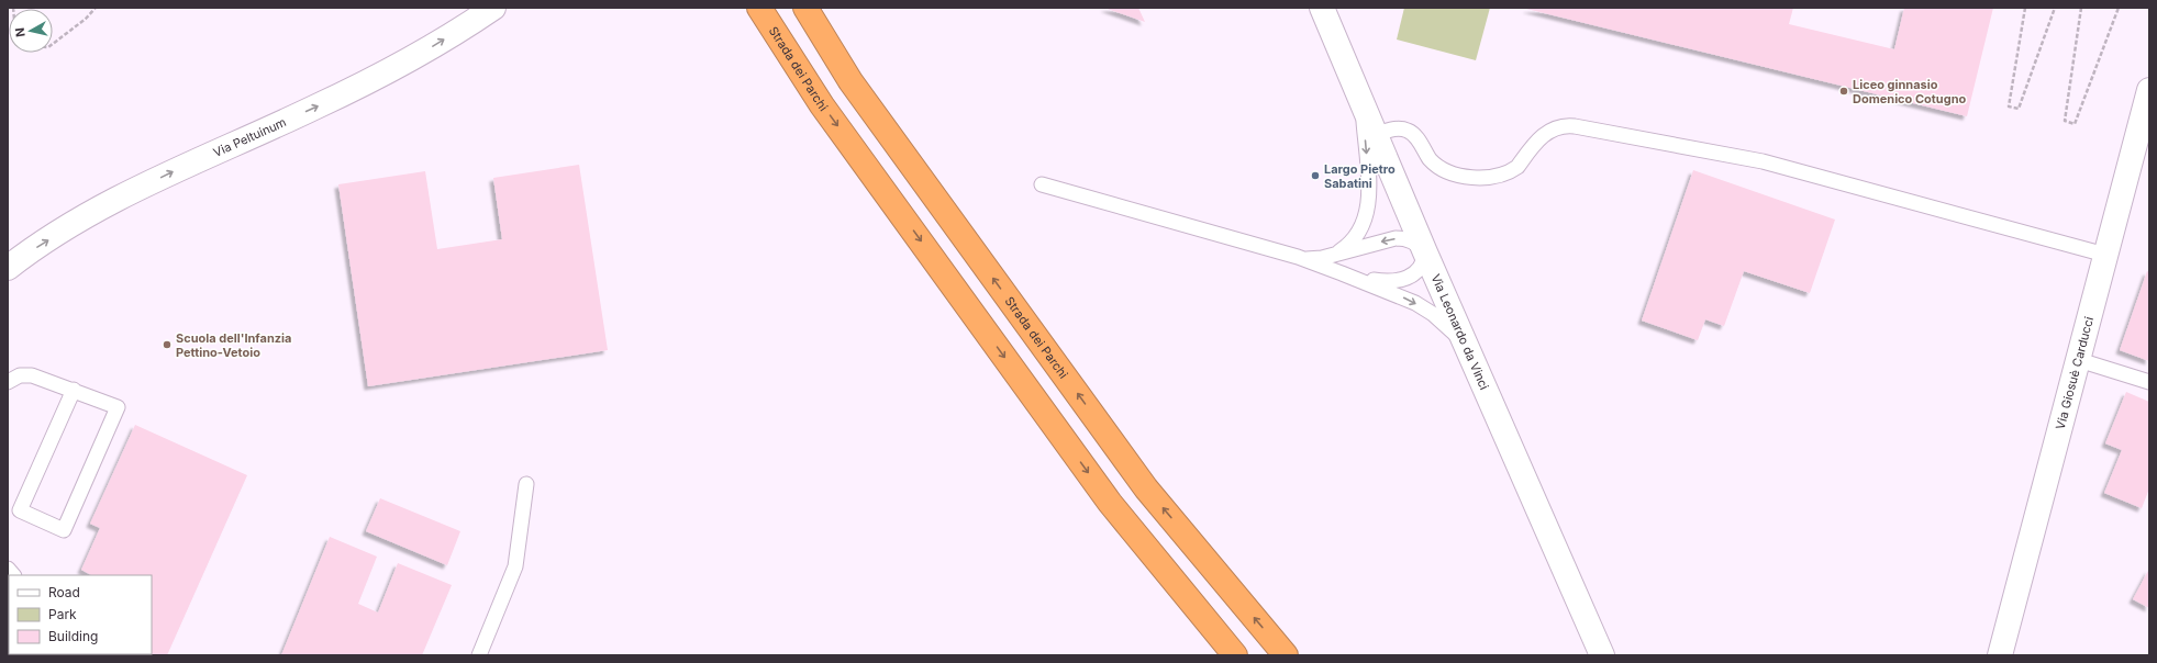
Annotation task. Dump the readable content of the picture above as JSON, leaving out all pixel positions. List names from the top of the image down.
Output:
{
  "streets": {
    "highway": ["Strada dei Parchi"],
    "street": ["Via Peltuinum", "Via Leonardo da Vinci", "Via Giosuè Carducci"]
  },
  "one_way": ["Via Peltuinum"],
  "places": ["Liceo ginnasio Domenico Cotugno", "Largo Pietro Sabatini", "Scuola dell'Infanzia Pettino-Vetoio"],
  "legend": ["Road", "Park", "Building"],
  "north": "left"
}
